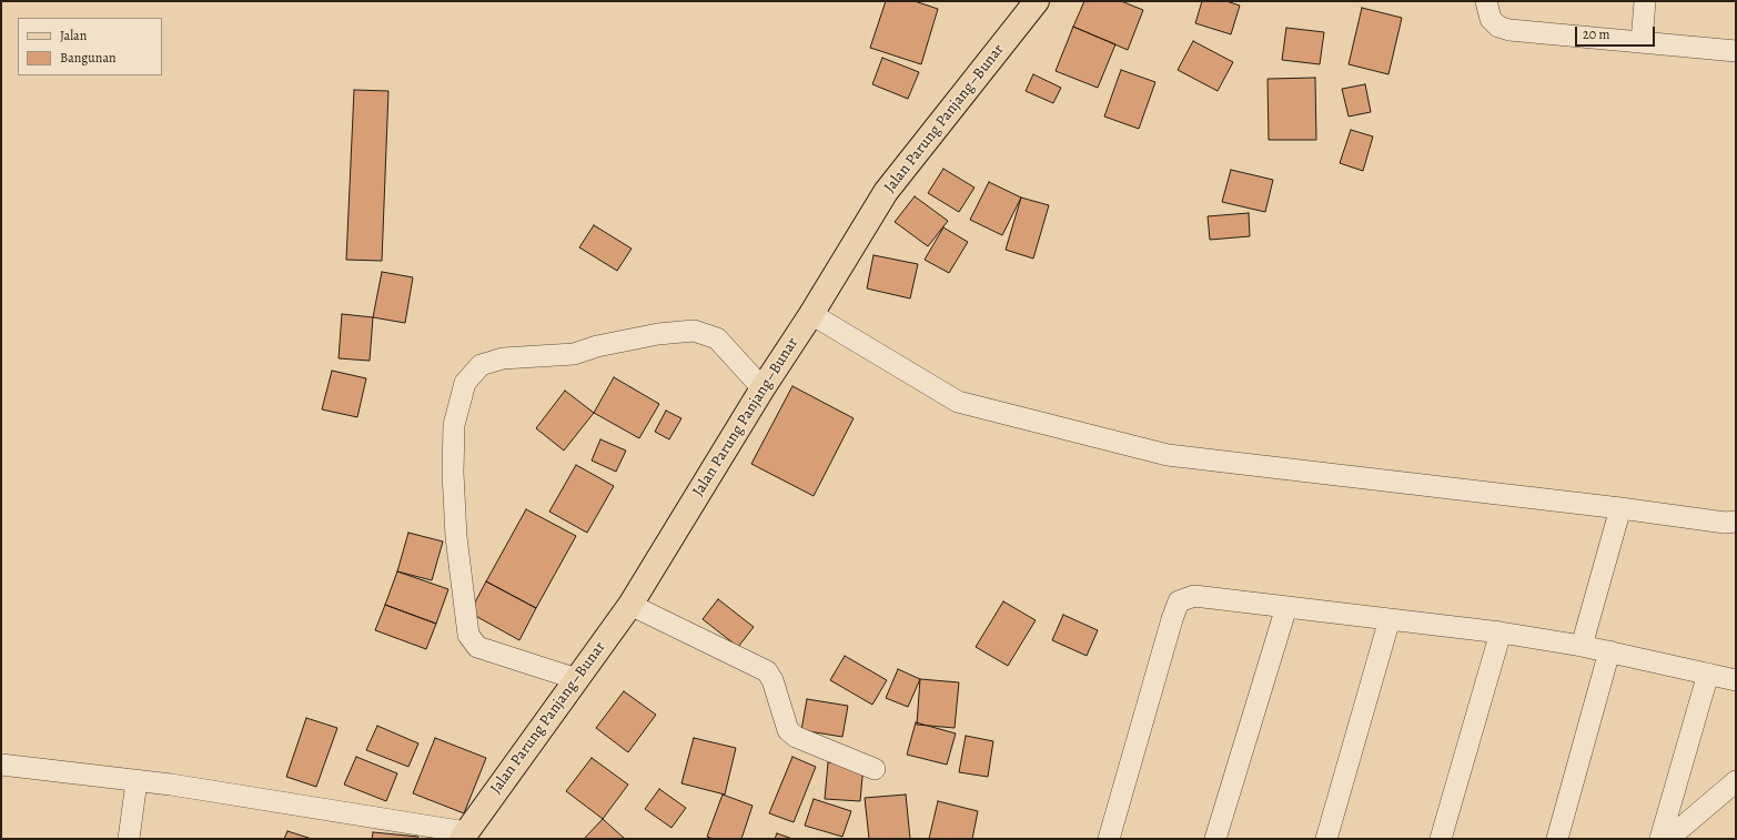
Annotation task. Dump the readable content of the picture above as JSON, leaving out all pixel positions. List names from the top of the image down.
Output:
{
  "streets": {
    "main road": ["Jalan Parung Panjang–Bunar"]
  },
  "legend": ["Jalan", "Bangunan"],
  "scale_bar": "20 m"
}
